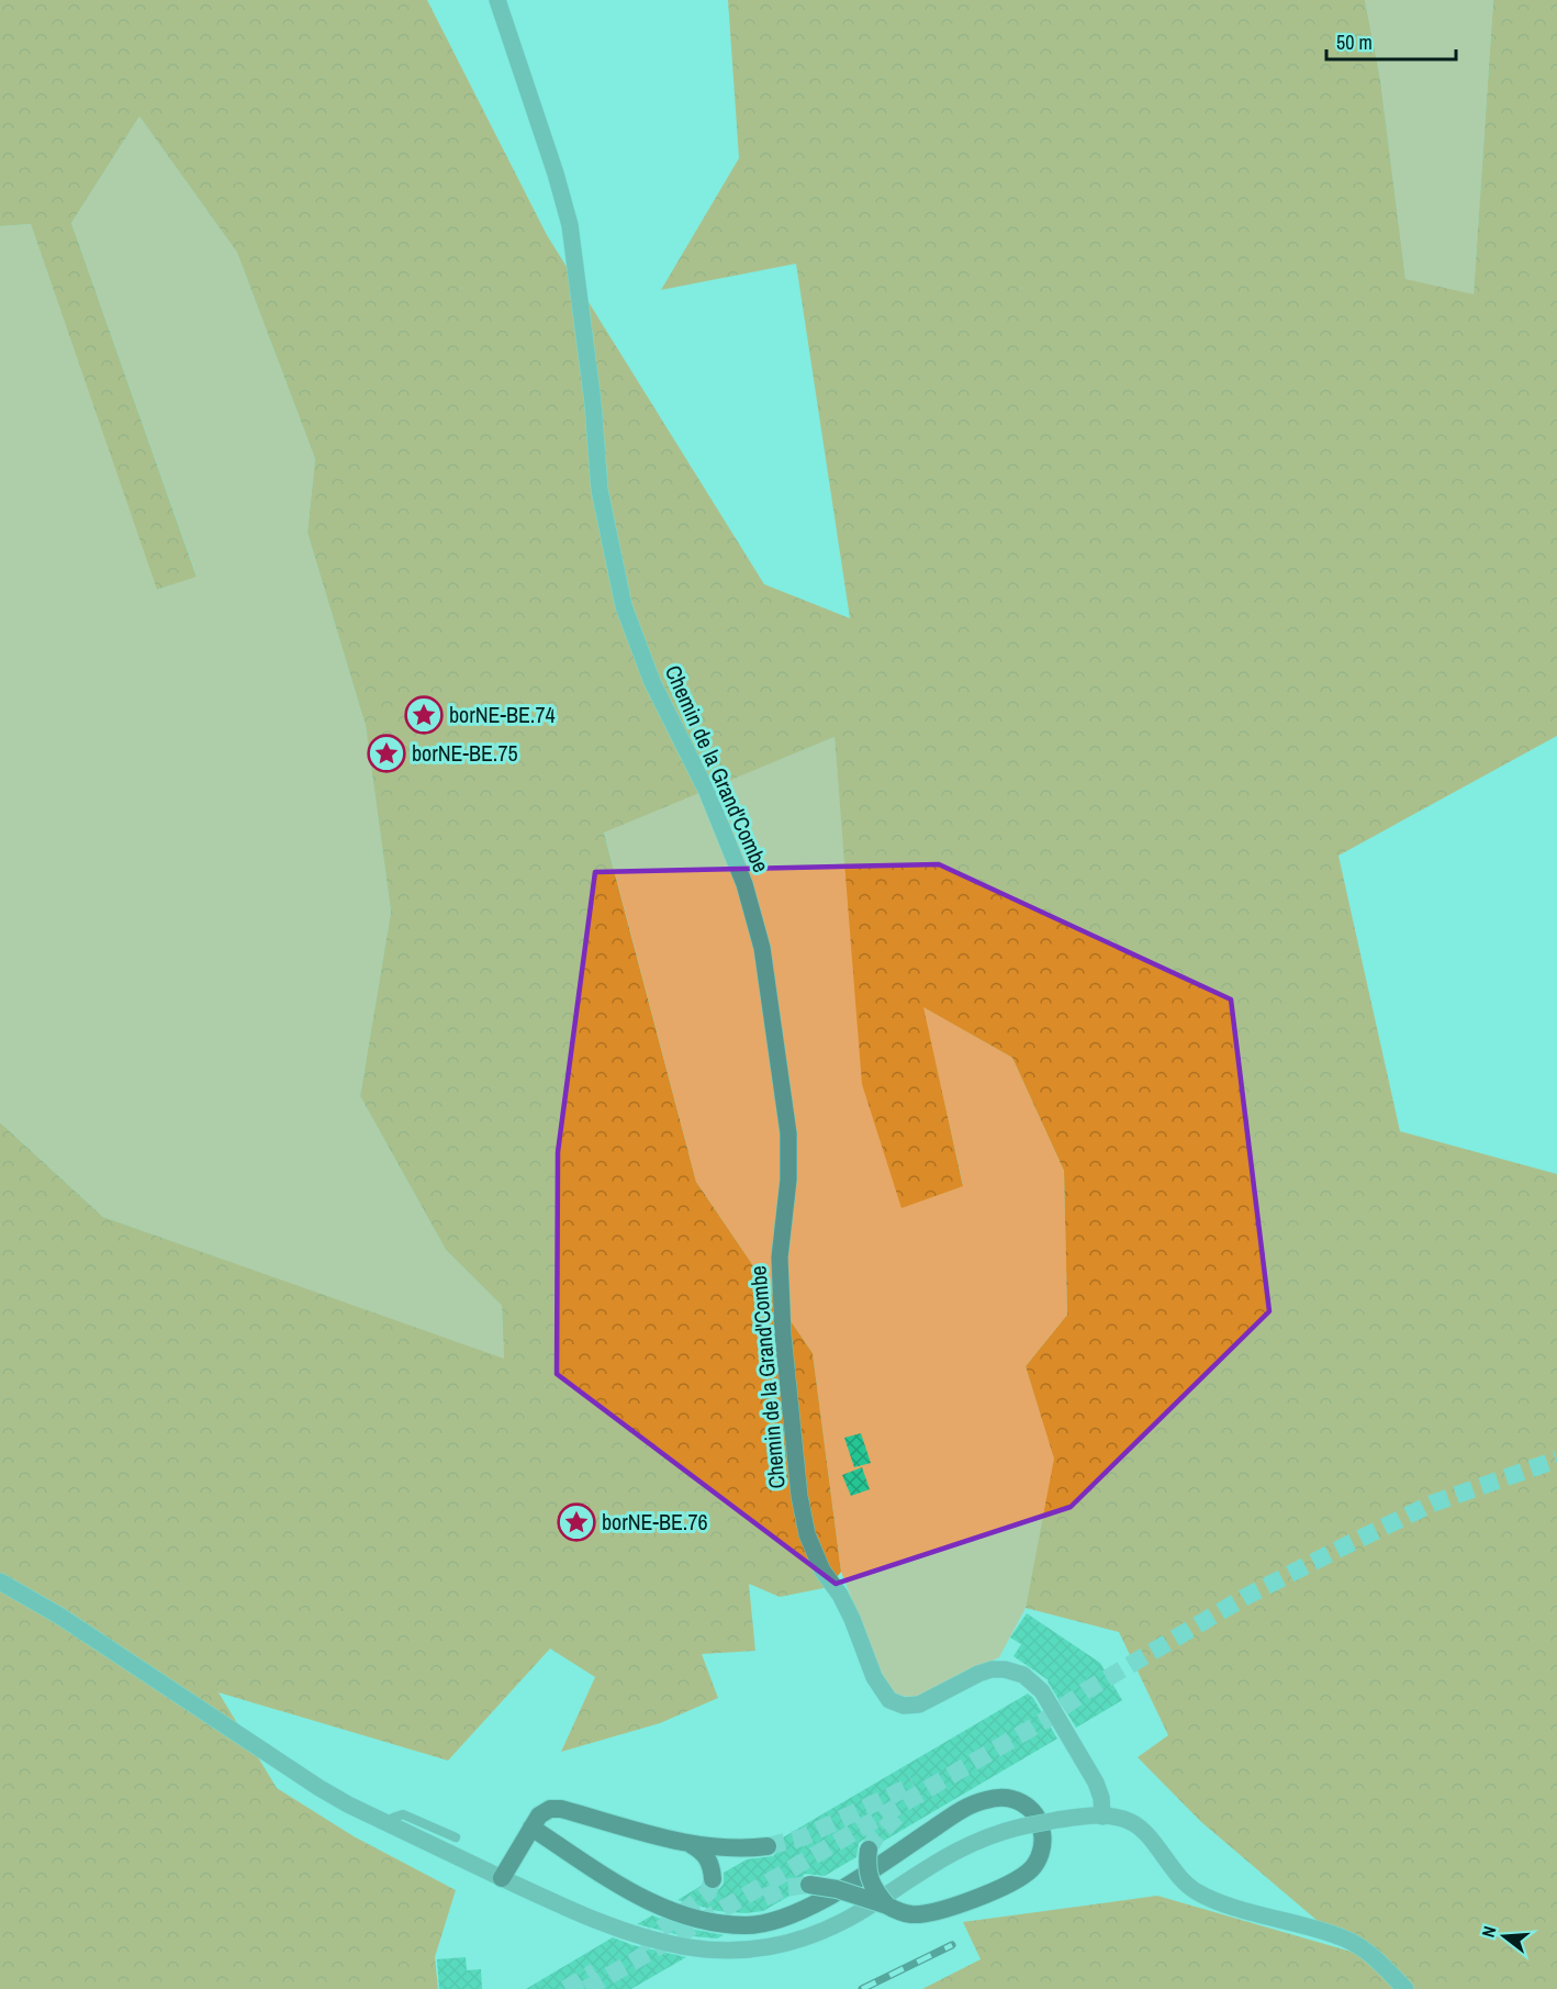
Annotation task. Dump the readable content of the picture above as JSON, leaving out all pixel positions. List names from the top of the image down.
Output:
{
  "streets": {
    "street": ["Chemin de la Grand'Combe"]
  },
  "places": {
    "place": ["borNE-BE.74", "borNE-BE.75", "borNE-BE.76"]
  },
  "scale_bar": "50 m",
  "north": "left"
}
